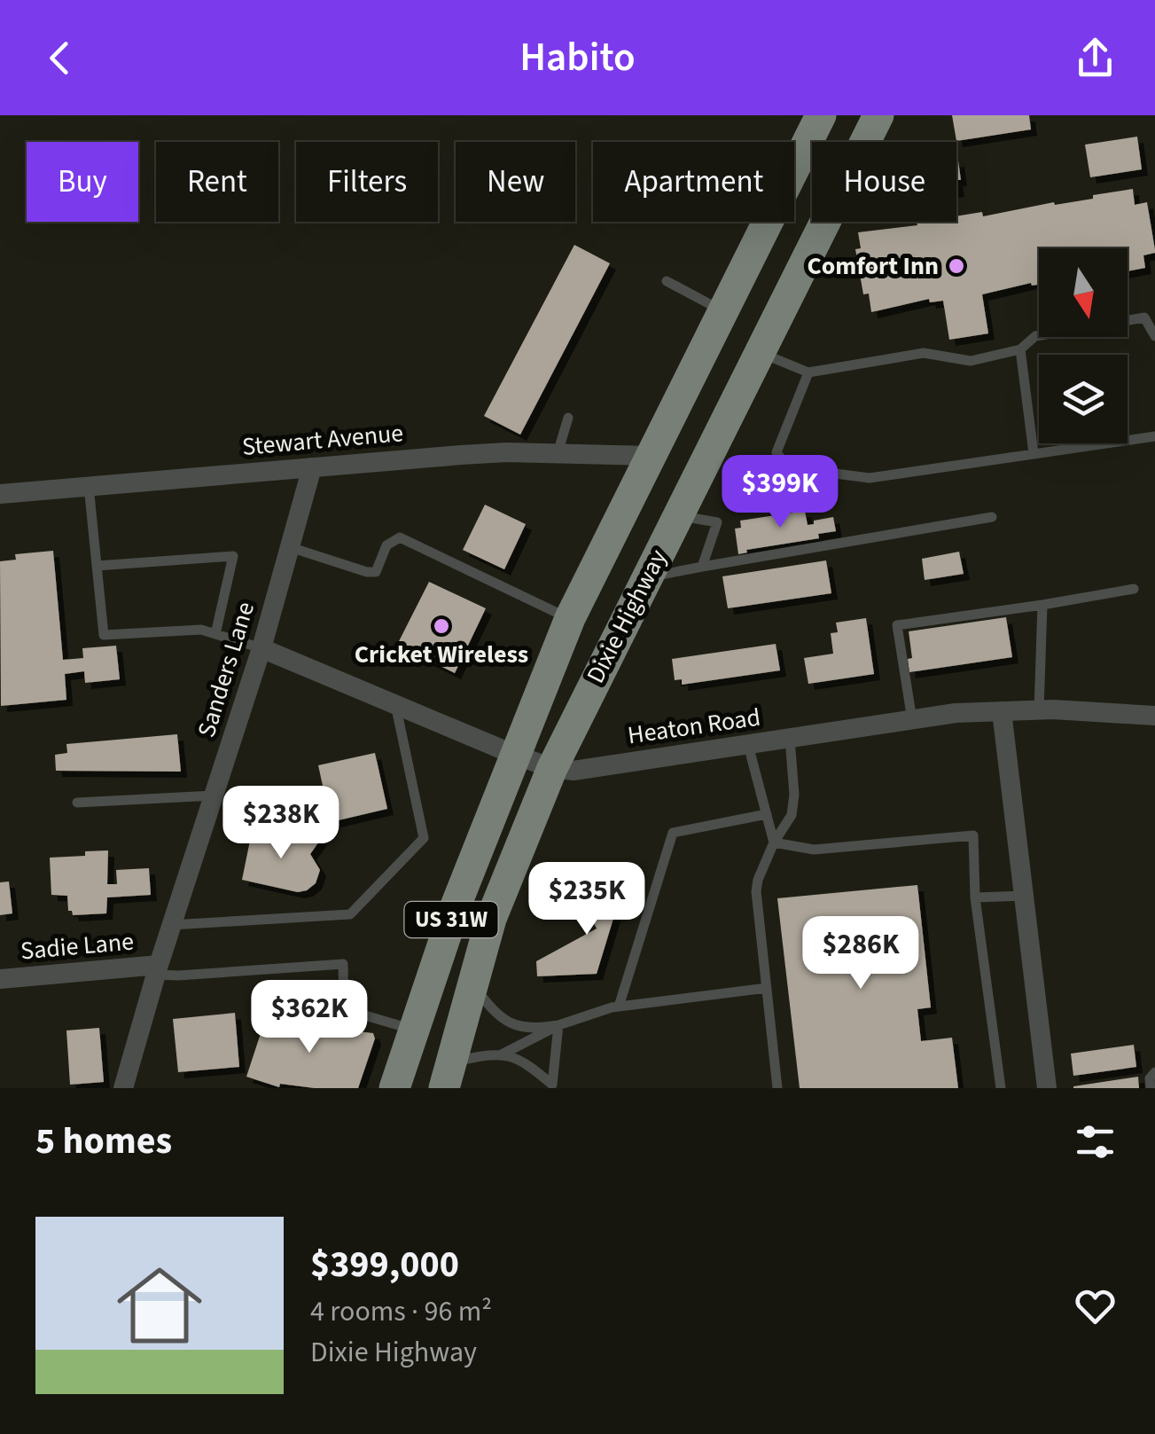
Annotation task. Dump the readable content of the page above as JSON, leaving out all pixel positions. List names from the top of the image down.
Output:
{
  "streets": {
    "main road": ["Dixie Highway", "US 31W"],
    "street": [
      "Stewart Avenue",
      "Sanders Lane",
      "Heaton Road",
      "Sadie Lane"
    ]
  },
  "crossings": [
    ["Stewart Avenue", "Dixie Highway"],
    ["Stewart Avenue", "Sanders Lane"],
    ["Dixie Highway", "Heaton Road"],
    ["Sanders Lane", "Heaton Road"],
    ["Sanders Lane", "Sadie Lane"]
  ],
  "places": ["Comfort Inn", "Cricket Wireless"],
  "north": "bottom",
  "page": {
    "header": "Habito",
    "chip": [
      "Buy",
      "Rent",
      "Filters",
      "New",
      "Apartment",
      "House"
    ],
    "price": [
      "$399K",
      "$238K",
      "$235K",
      "$286K",
      "$362K"
    ],
    "heading": "5 homes",
    "list": [
      {
        "name": "$399,000",
        "note": "4 rooms · 96 m² · Dixie Highway"
      }
    ]
  }
}
